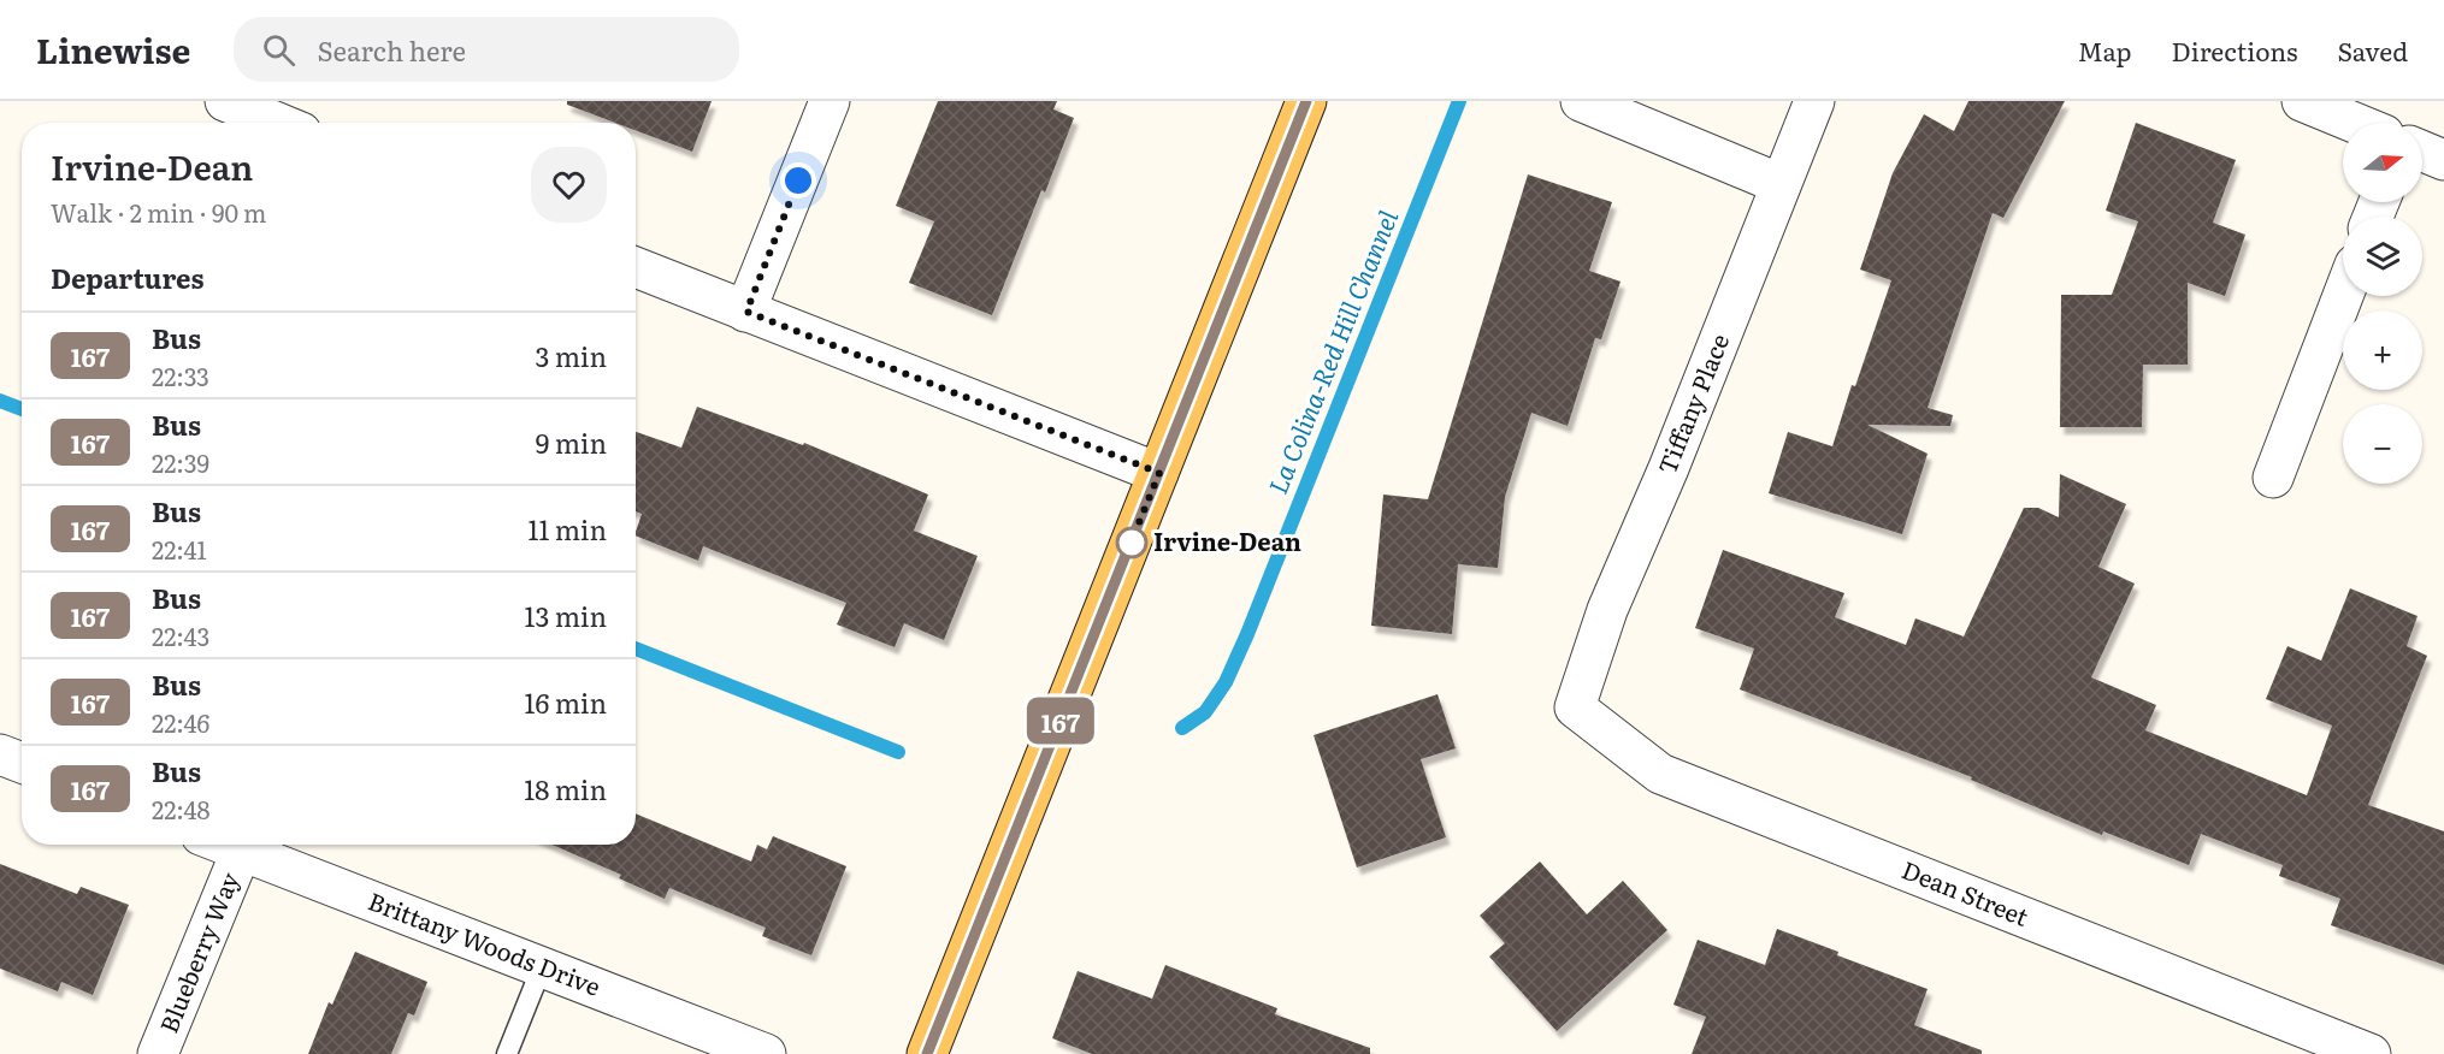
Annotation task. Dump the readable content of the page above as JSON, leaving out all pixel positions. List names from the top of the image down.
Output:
{
  "streets": {
    "street": [
      "Tiffany Place",
      "Dean Street",
      "Brittany Woods Drive",
      "Blueberry Way"
    ]
  },
  "crossings": [
    ["Tiffany Place", "Dean Street"],
    ["Brittany Woods Drive", "Blueberry Way"]
  ],
  "water": ["La Colina-Red Hill Channel"],
  "places": ["Irvine-Dean"],
  "lines": ["bus line 167"],
  "north": "right",
  "page": {
    "header": "Linewise",
    "search": "Search here",
    "nav": ["Map", "Directions", "Saved"],
    "on_map": "167",
    "map_buttons": ["+", "−"],
    "heading": [
      ["Irvine-Dean", "Walk · 2 min · 90 m"],
      "Departures"
    ],
    "list": [
      {
        "mark": "167",
        "name": "Bus",
        "note": "22:33",
        "value": "3 min"
      },
      {
        "mark": "167",
        "name": "Bus",
        "note": "22:39",
        "value": "9 min"
      },
      {
        "mark": "167",
        "name": "Bus",
        "note": "22:41",
        "value": "11 min"
      },
      {
        "mark": "167",
        "name": "Bus",
        "note": "22:43",
        "value": "13 min"
      },
      {
        "mark": "167",
        "name": "Bus",
        "note": "22:46",
        "value": "16 min"
      },
      {
        "mark": "167",
        "name": "Bus",
        "note": "22:48",
        "value": "18 min"
      }
    ]
  }
}
